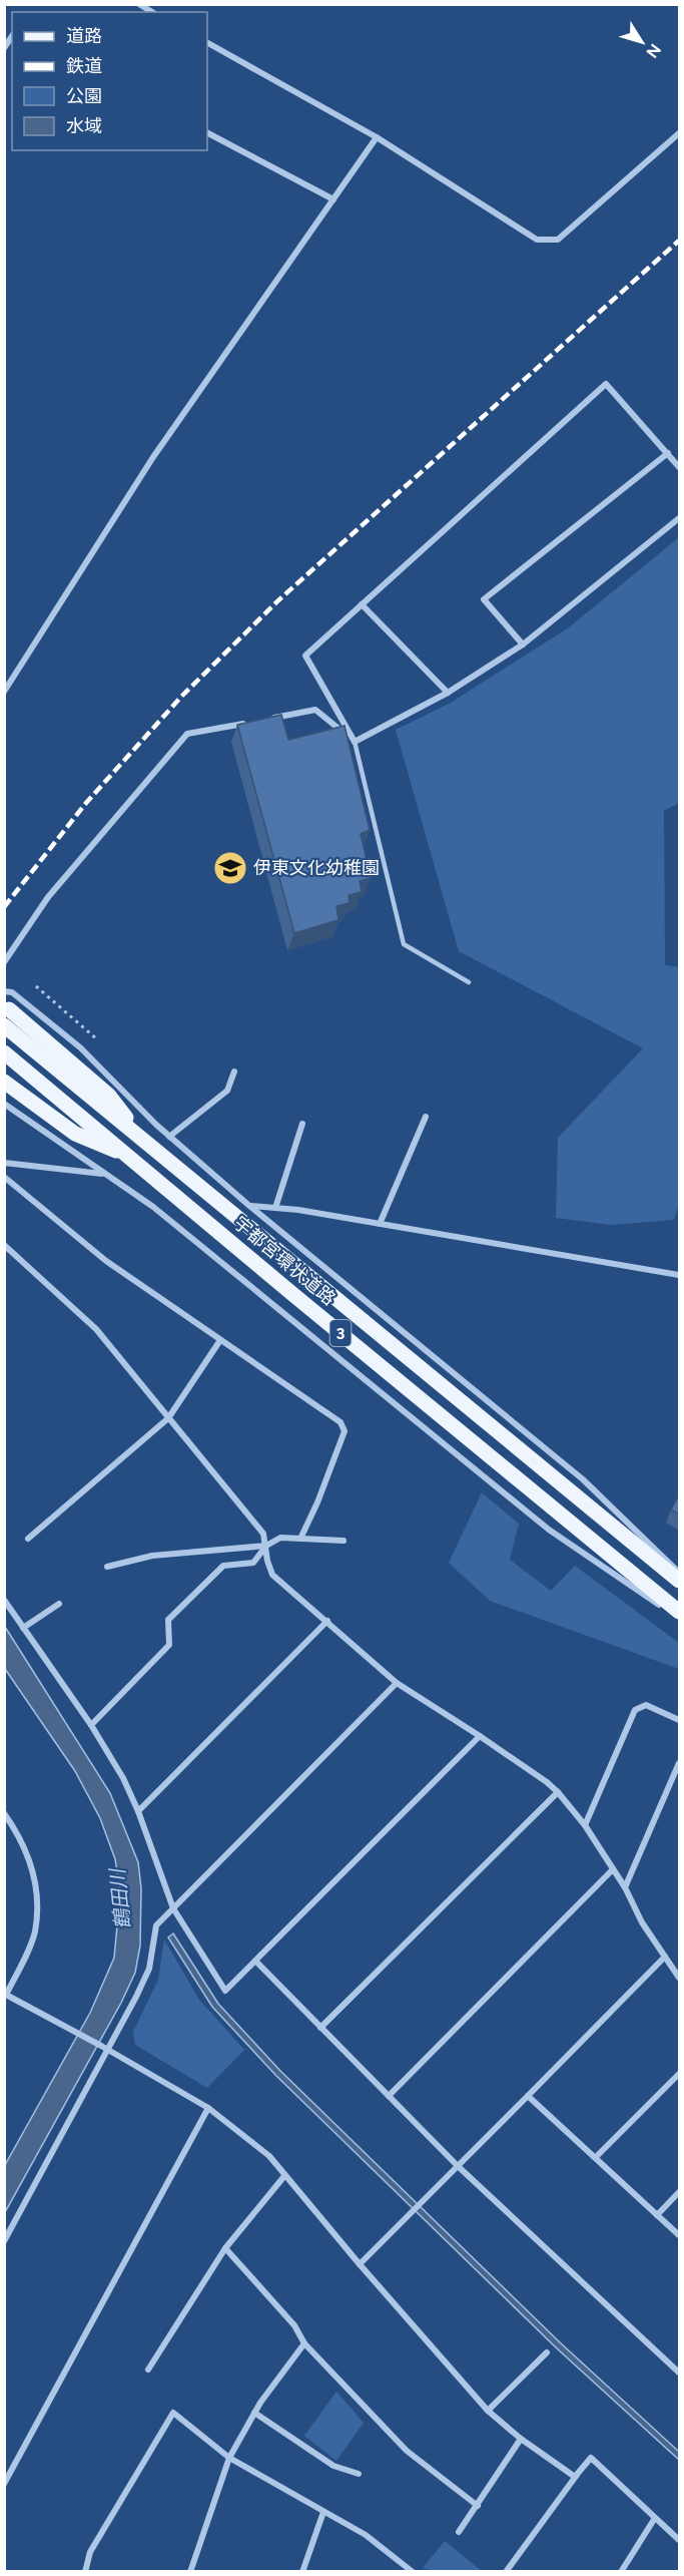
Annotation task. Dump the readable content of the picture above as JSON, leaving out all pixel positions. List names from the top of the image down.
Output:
{
  "streets": {
    "main road": ["宇都宮環状道路", "3"]
  },
  "crossings": [
    ["宇都宮環状道路", "3"]
  ],
  "water": ["鶴田川"],
  "places": {
    "school or university": ["伊東文化幼稚園"]
  },
  "legend": [
    "道路",
    "鉄道",
    "公園",
    "水域"
  ],
  "north": "bottom right"
}
